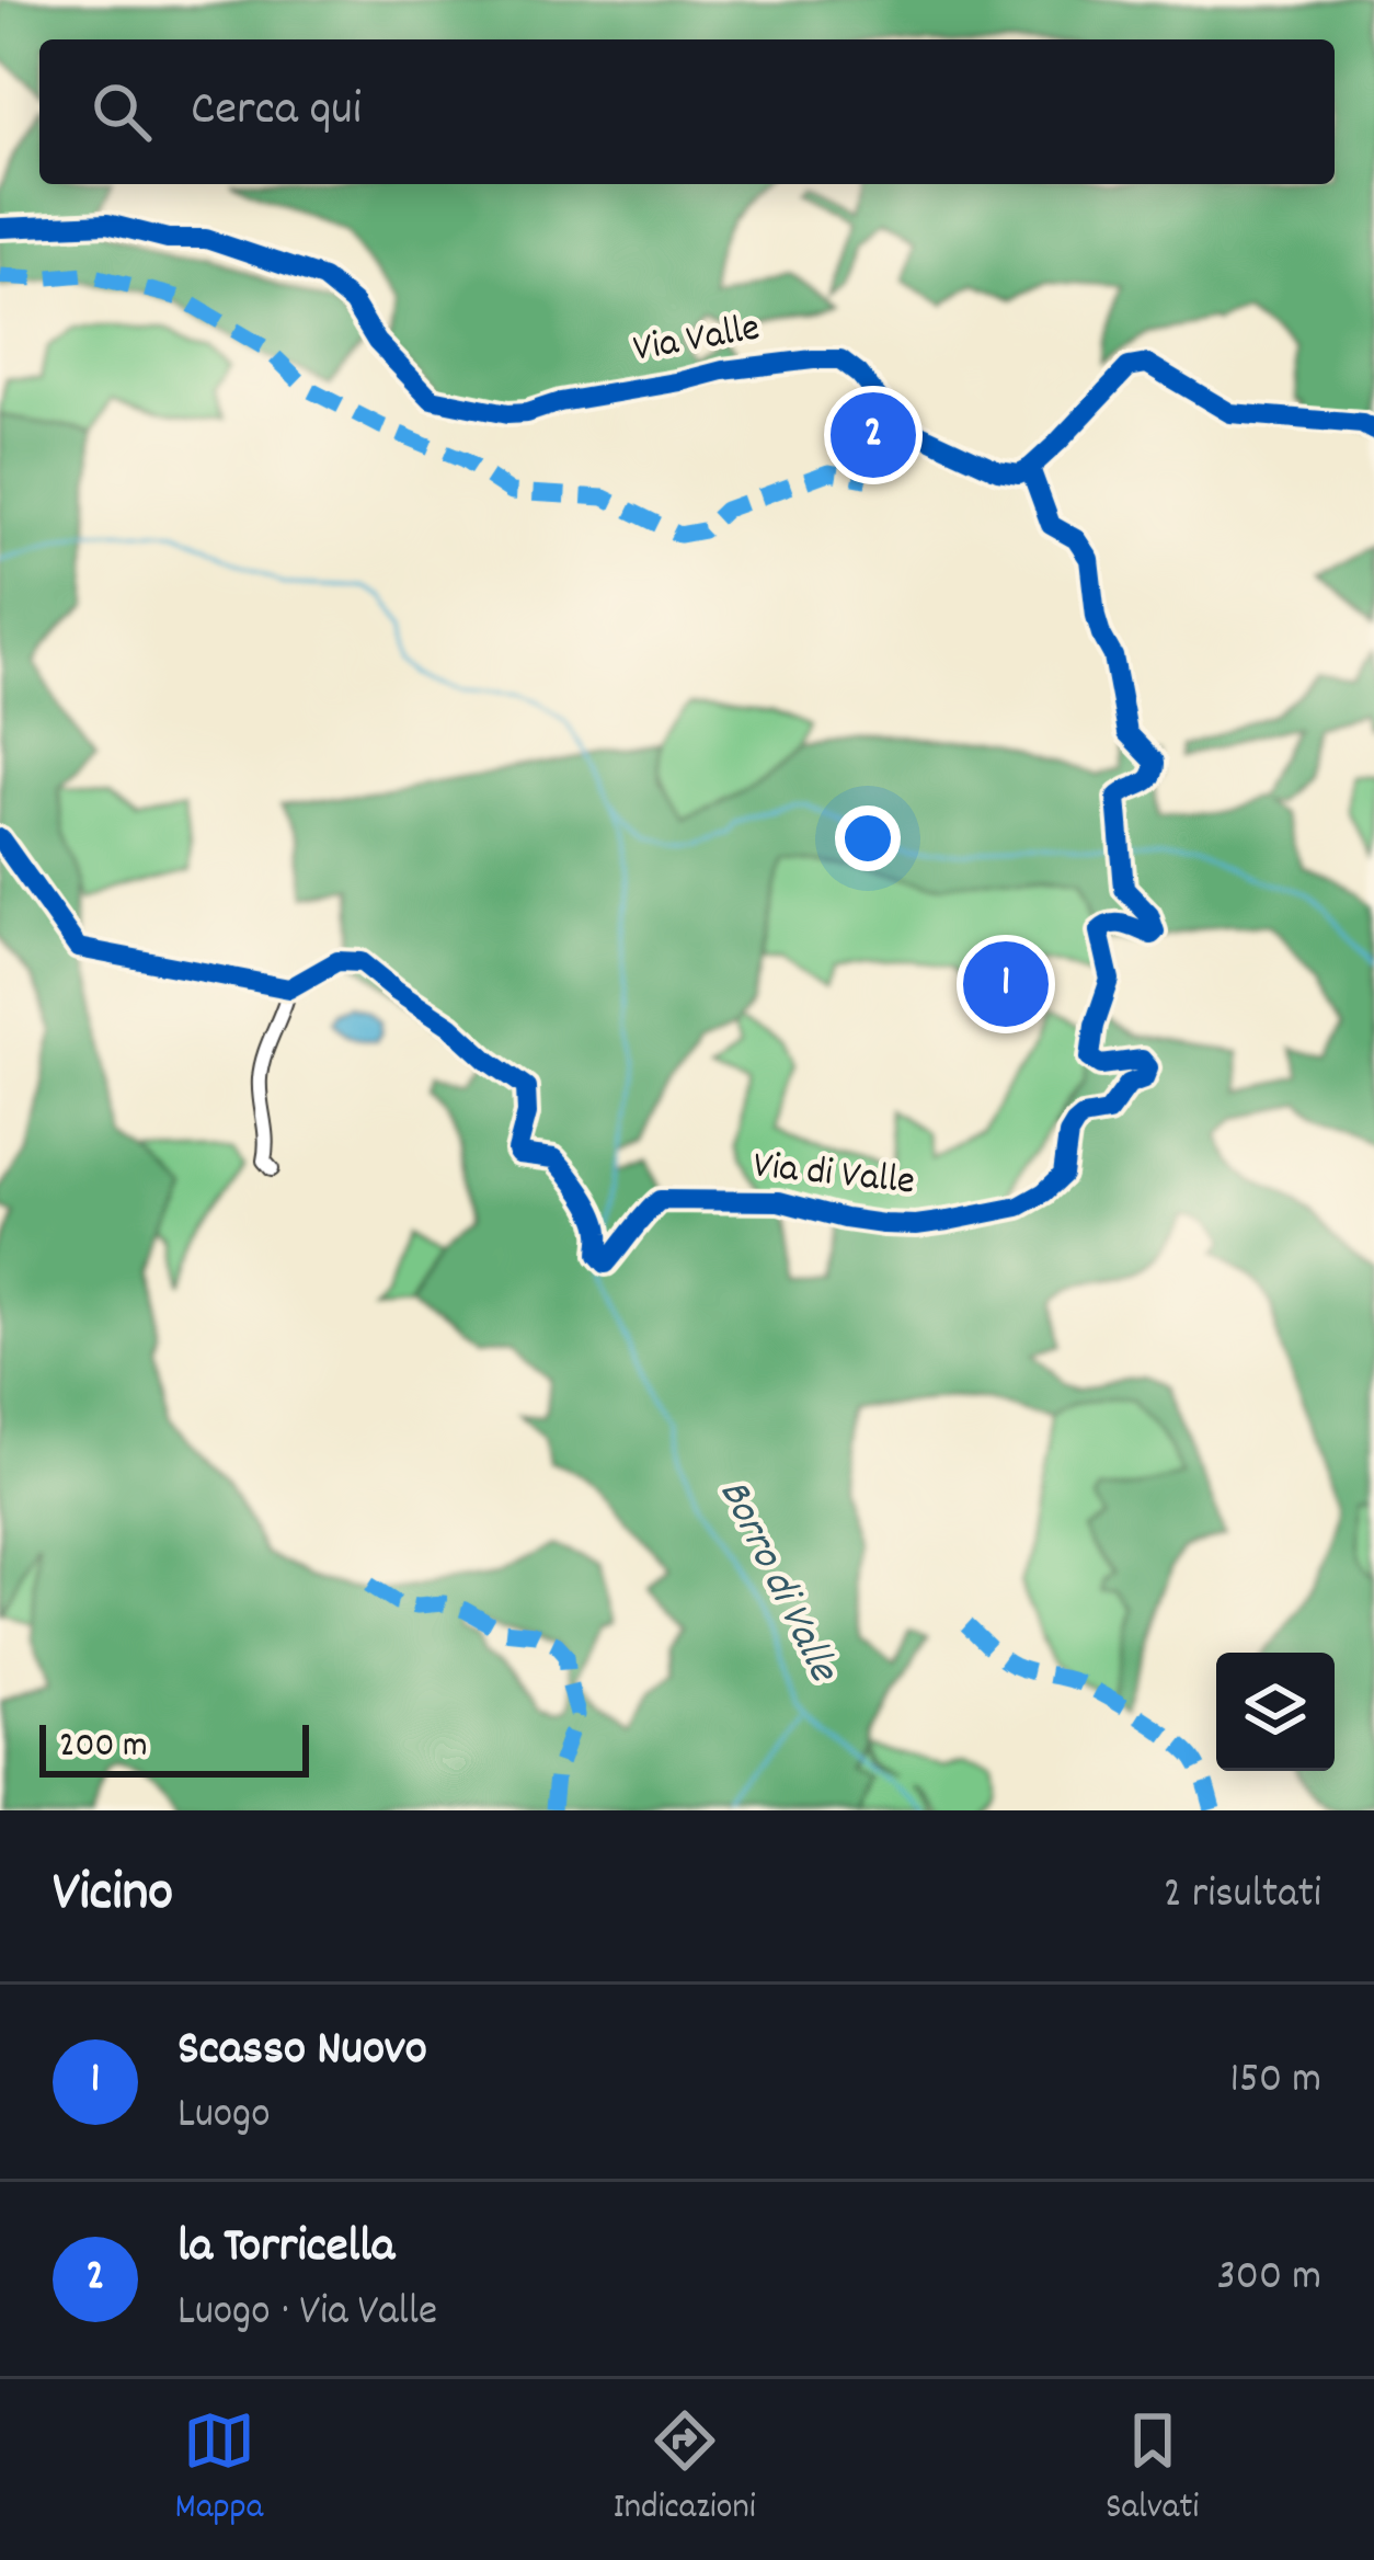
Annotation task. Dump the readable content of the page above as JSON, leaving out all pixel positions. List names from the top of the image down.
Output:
{
  "streets": {
    "street": ["Via Valle", "Via di Valle"]
  },
  "crossings": [
    ["Via Valle", "Via di Valle"]
  ],
  "water": ["Borro di Valle"],
  "scale_bar": "200 m",
  "page": {
    "search": "Cerca qui",
    "pins": ["2", "1"],
    "scale": "200 m",
    "heading": ["Vicino", "2 risultati"],
    "list": [
      {
        "mark": "1",
        "name": "Scasso Nuovo",
        "note": "Luogo",
        "value": "150 m"
      },
      {
        "mark": "2",
        "name": "la Torricella",
        "note": "Luogo · Via Valle",
        "value": "300 m"
      }
    ],
    "nav": ["Mappa", "Indicazioni", "Salvati"]
  }
}
